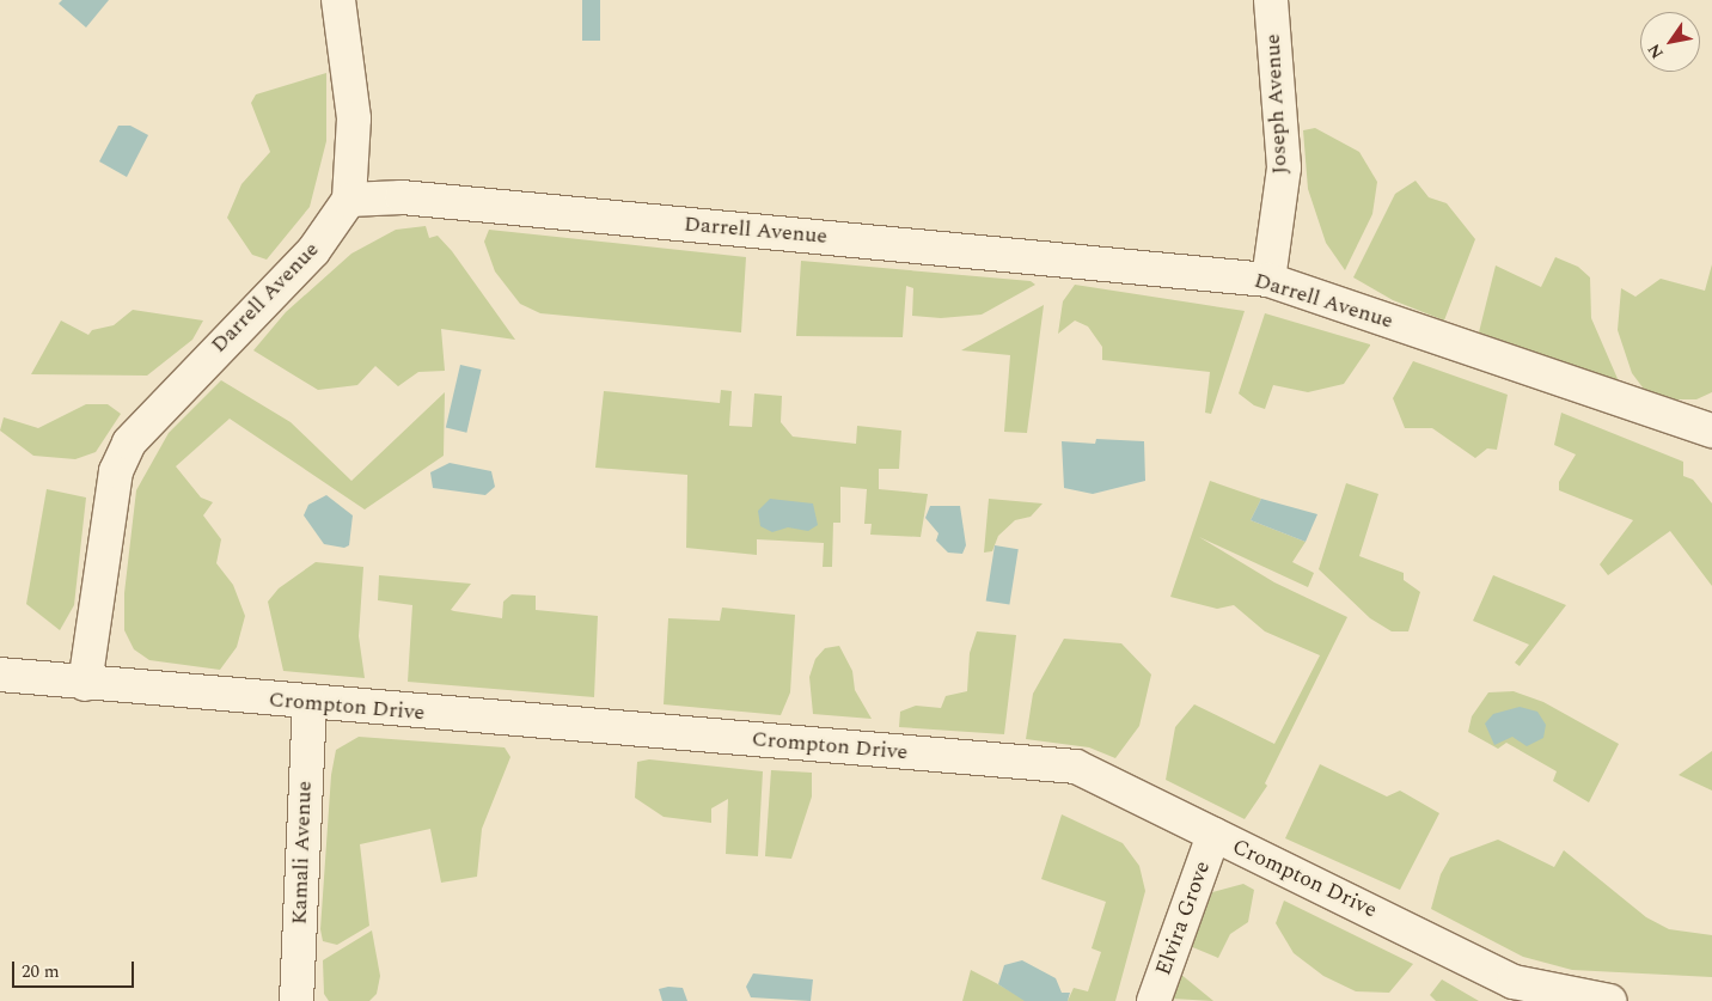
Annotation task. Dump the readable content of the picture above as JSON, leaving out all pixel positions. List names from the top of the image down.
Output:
{
  "streets": {
    "street": [
      "Joseph Avenue",
      "Darrell Avenue",
      "Crompton Drive",
      "Kamali Avenue",
      "Elvira Grove"
    ]
  },
  "crossings": [
    ["Joseph Avenue", "Darrell Avenue"],
    ["Darrell Avenue", "Crompton Drive"],
    ["Crompton Drive", "Kamali Avenue"],
    ["Crompton Drive", "Elvira Grove"]
  ],
  "scale_bar": "20 m",
  "north": "bottom left"
}
